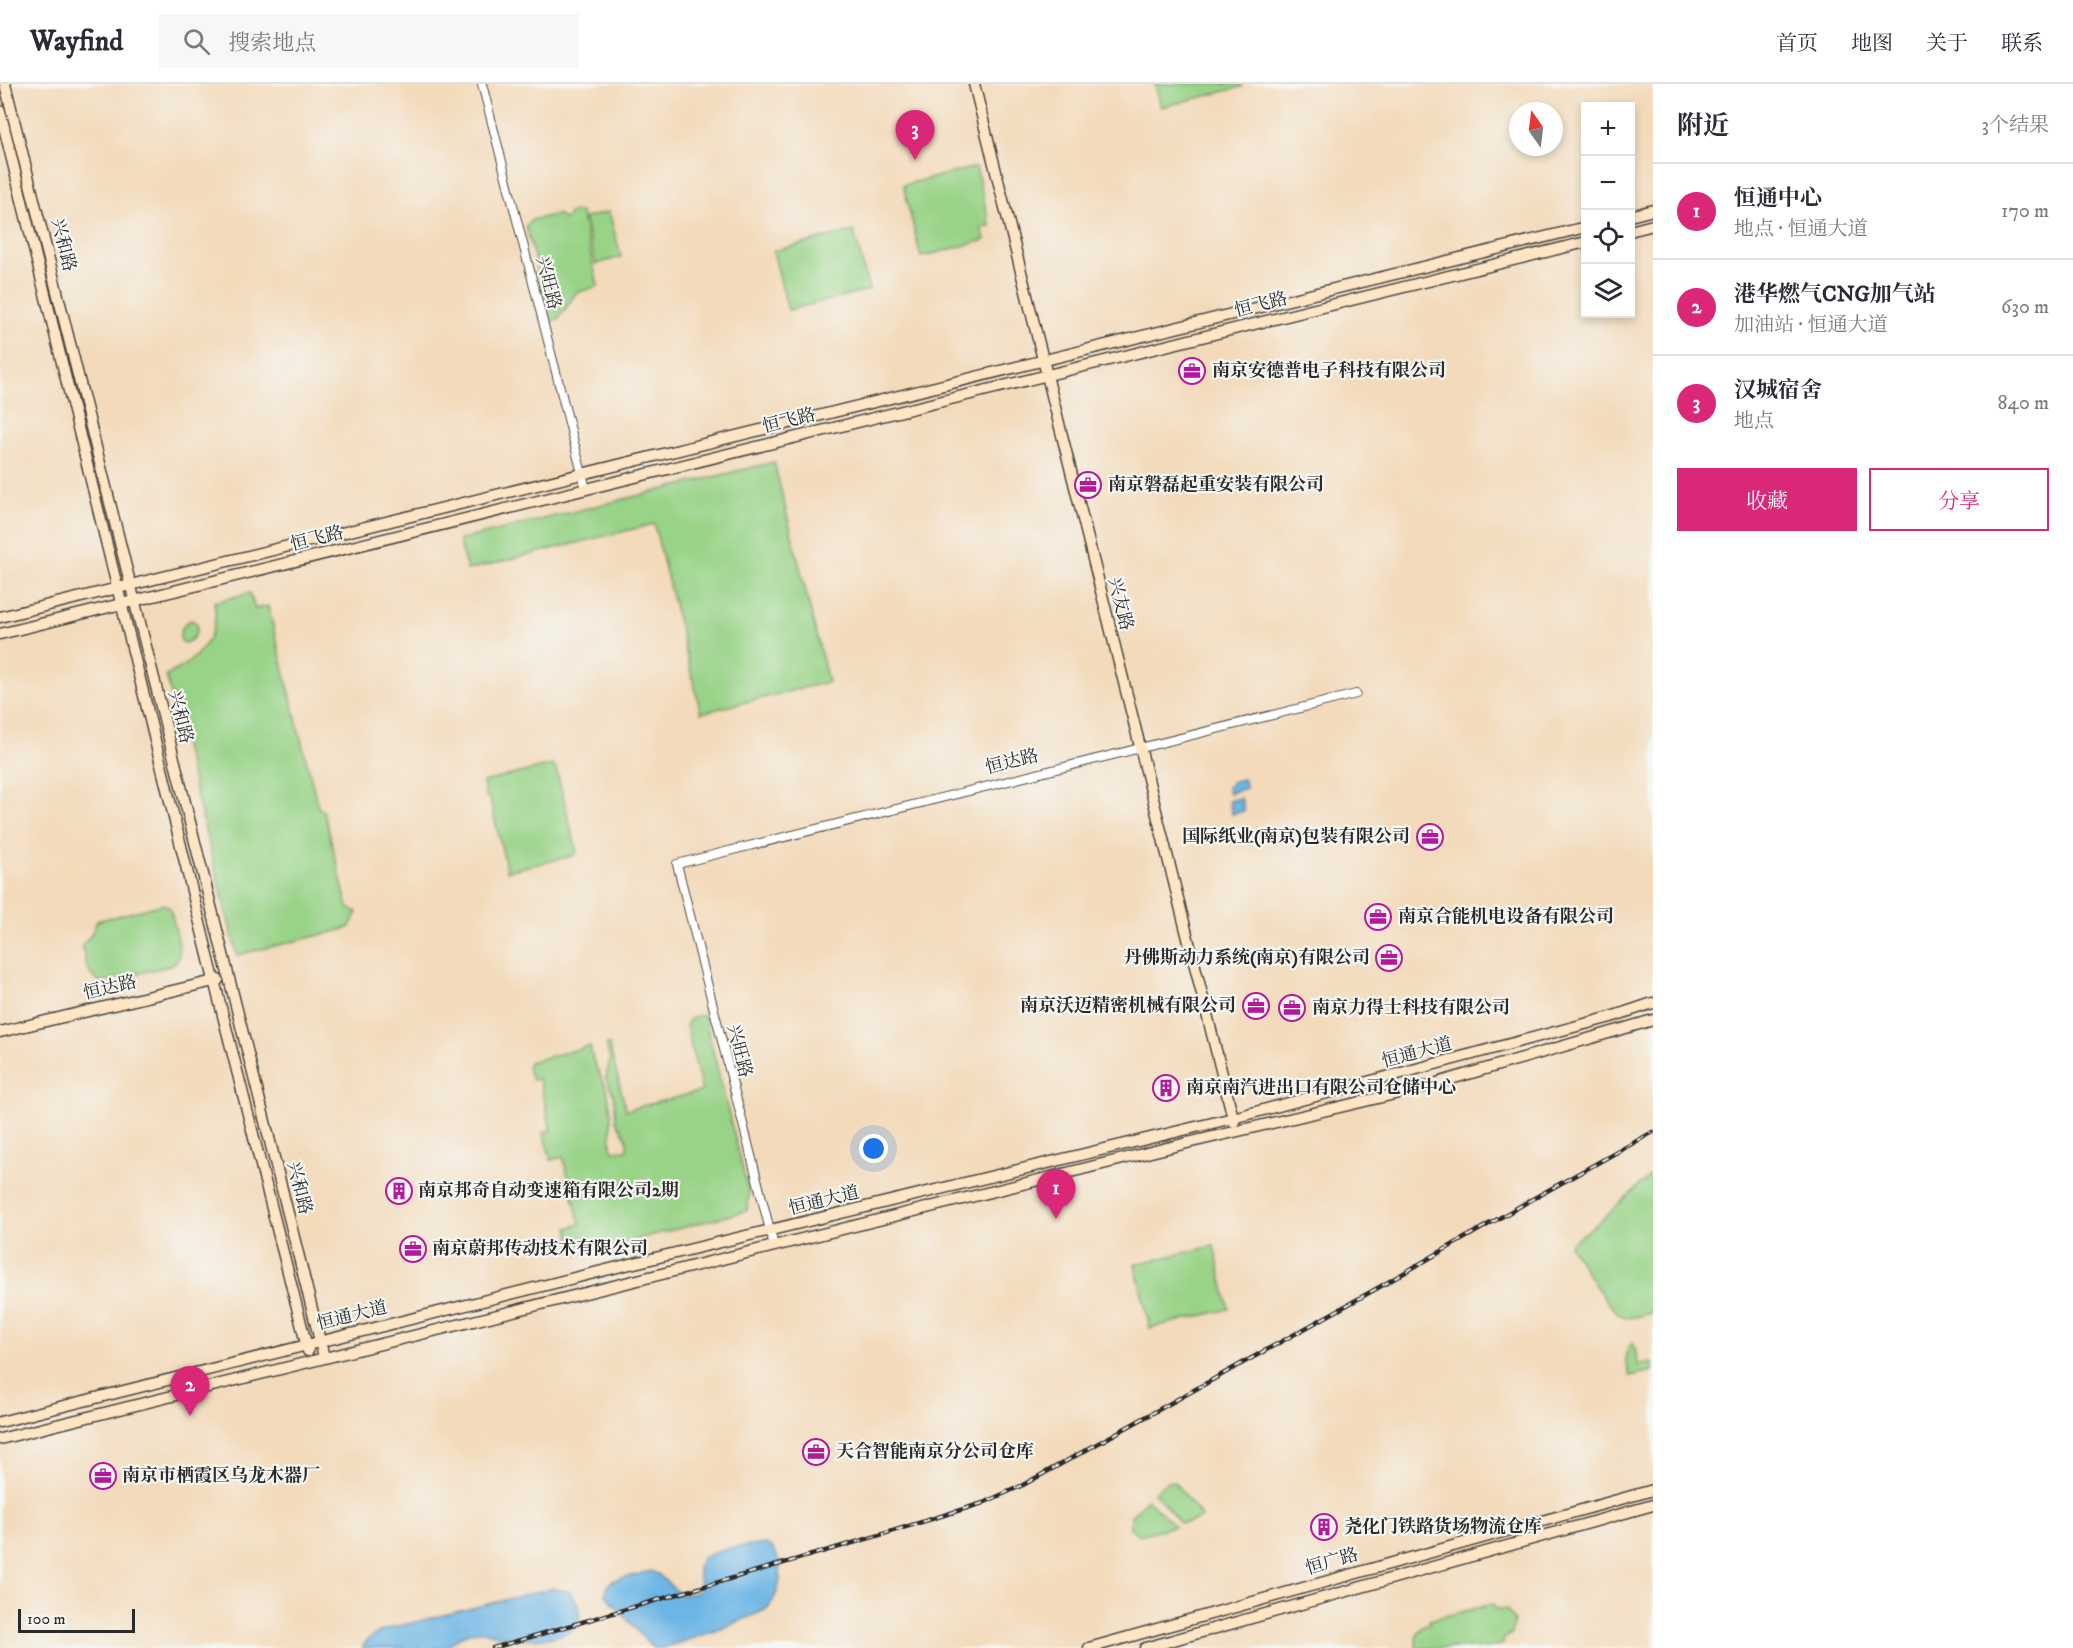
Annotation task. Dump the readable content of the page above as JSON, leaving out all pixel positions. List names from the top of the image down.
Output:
{
  "streets": {
    "main road": [
      "兴和路",
      "恒飞路",
      "兴友路",
      "恒达路",
      "恒通大道",
      "恒广路"
    ],
    "street": ["兴旺路"]
  },
  "crossings": [
    ["兴和路", "恒飞路"],
    ["兴和路", "恒达路"],
    ["兴和路", "恒通大道"],
    ["兴旺路", "恒飞路"],
    ["兴旺路", "恒达路"],
    ["兴旺路", "恒通大道"],
    ["恒飞路", "兴友路"],
    ["兴友路", "恒达路"],
    ["兴友路", "恒通大道"]
  ],
  "places": {
    "office": [
      "南京安德普电子科技有限公司",
      "南京磐磊起重安装有限公司",
      "国际纸业(南京)包装有限公司",
      "南京合能机电设备有限公司",
      "丹佛斯动力系统(南京)有限公司",
      "南京沃迈精密机械有限公司",
      "南京力得士科技有限公司",
      "南京蔚邦传动技术有限公司",
      "天合智能南京分公司仓库",
      "南京市栖霞区乌龙木器厂"
    ],
    "building": ["南京南汽进出口有限公司仓储中心", "南京邦奇自动变速箱有限公司2期", "尧化门铁路货场物流仓库"]
  },
  "scale_bar": "100 m",
  "north": "top",
  "page": {
    "header": "Wayfind",
    "search": "搜索地点",
    "nav": [
      "首页",
      "地图",
      "关于",
      "联系"
    ],
    "heading": ["附近", "3个结果"],
    "map_buttons": ["+", "−"],
    "pins": ["3", "1", "2"],
    "list": [
      {
        "mark": "1",
        "name": "恒通中心",
        "note": "地点 · 恒通大道",
        "value": "170 m"
      },
      {
        "mark": "2",
        "name": "港华燃气CNG加气站",
        "note": "加油站 · 恒通大道",
        "value": "630 m"
      },
      {
        "mark": "3",
        "name": "汉城宿舍",
        "note": "地点",
        "value": "840 m"
      }
    ],
    "buttons": ["收藏", "分享"],
    "scale": "100 m"
  }
}
